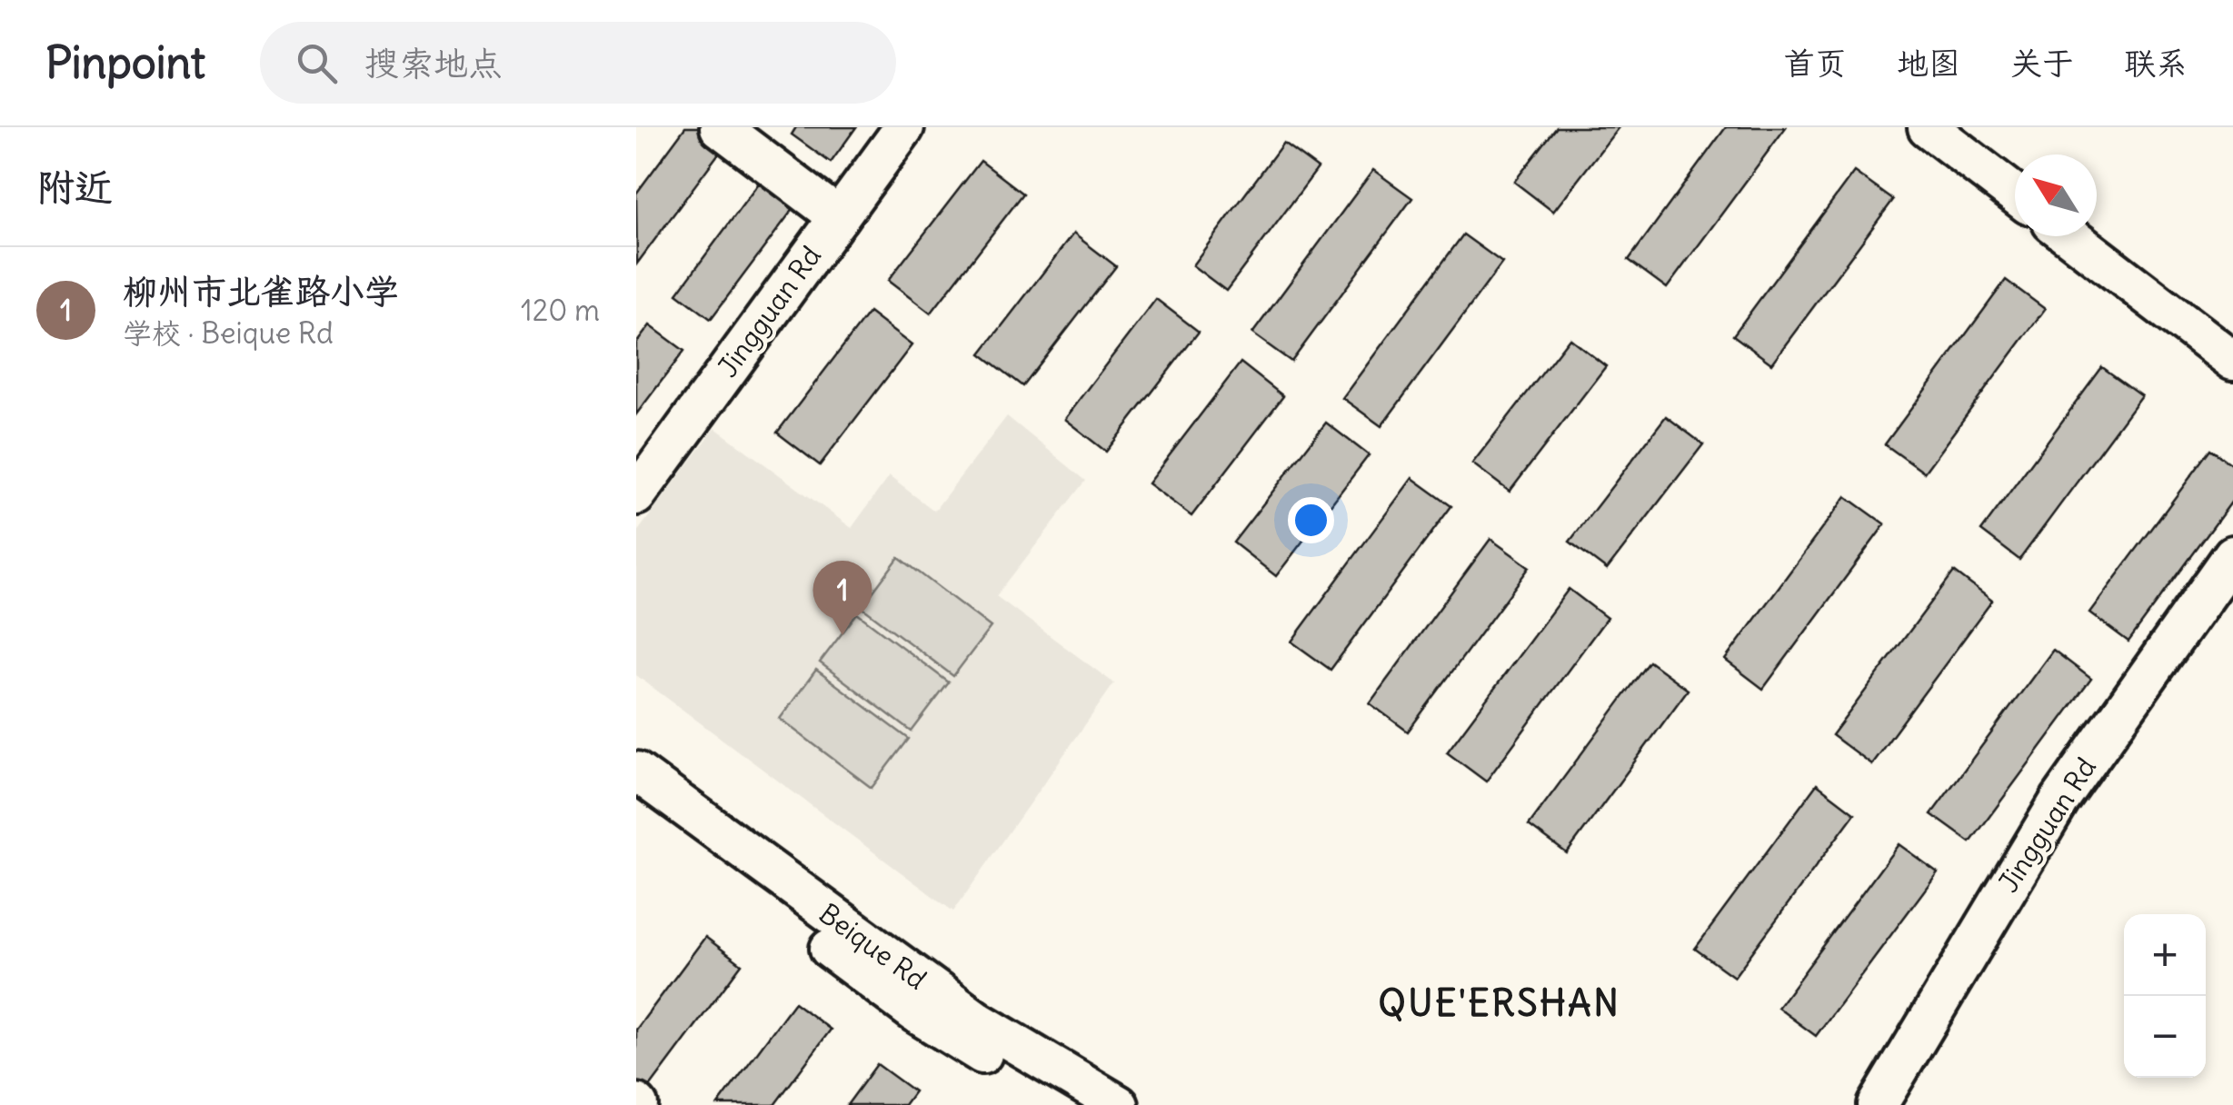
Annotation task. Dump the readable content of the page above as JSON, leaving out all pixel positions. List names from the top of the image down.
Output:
{
  "streets": {
    "street": ["Jingguan Rd", "Beique Rd"]
  },
  "districts": ["QUE'ERSHAN"],
  "north": "top left",
  "page": {
    "header": "Pinpoint",
    "search": "搜索地点",
    "nav": [
      "首页",
      "地图",
      "关于",
      "联系"
    ],
    "heading": "附近",
    "list": [
      {
        "mark": "1",
        "name": "柳州市北雀路小学",
        "note": "学校 · Beique Rd",
        "value": "120 m"
      }
    ],
    "pins": "1",
    "map_buttons": ["+", "−"]
  }
}
